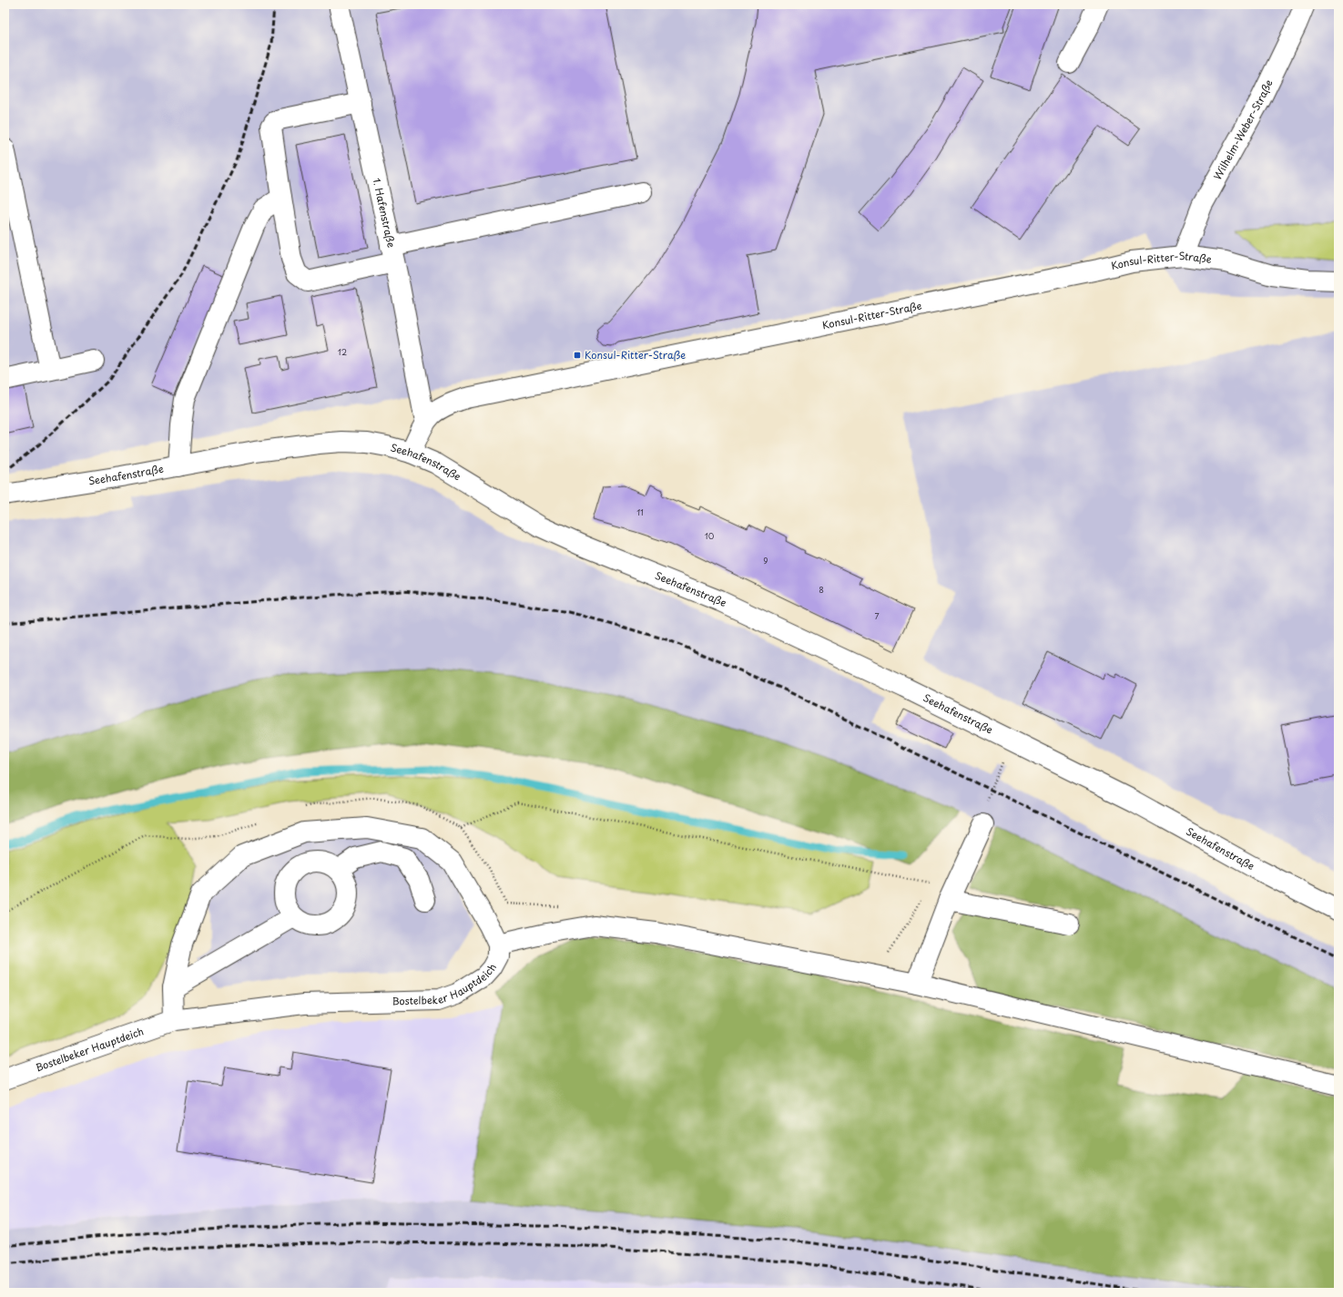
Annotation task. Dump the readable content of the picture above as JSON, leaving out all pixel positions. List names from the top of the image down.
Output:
{
  "streets": {
    "street": [
      "Wilhelm-Weber-Straße",
      "1. Hafenstraße",
      "Konsul-Ritter-Straße",
      "Seehafenstraße",
      "Bostelbeker Hauptdeich"
    ]
  },
  "crossings": [
    ["Wilhelm-Weber-Straße", "Konsul-Ritter-Straße"],
    ["1. Hafenstraße", "Konsul-Ritter-Straße"],
    ["Konsul-Ritter-Straße", "Seehafenstraße"]
  ],
  "places": {
    "transit": ["Konsul-Ritter-Straße"]
  },
  "house_numbers": [
    "12",
    "11",
    "10",
    "9",
    "8",
    "7"
  ]
}
